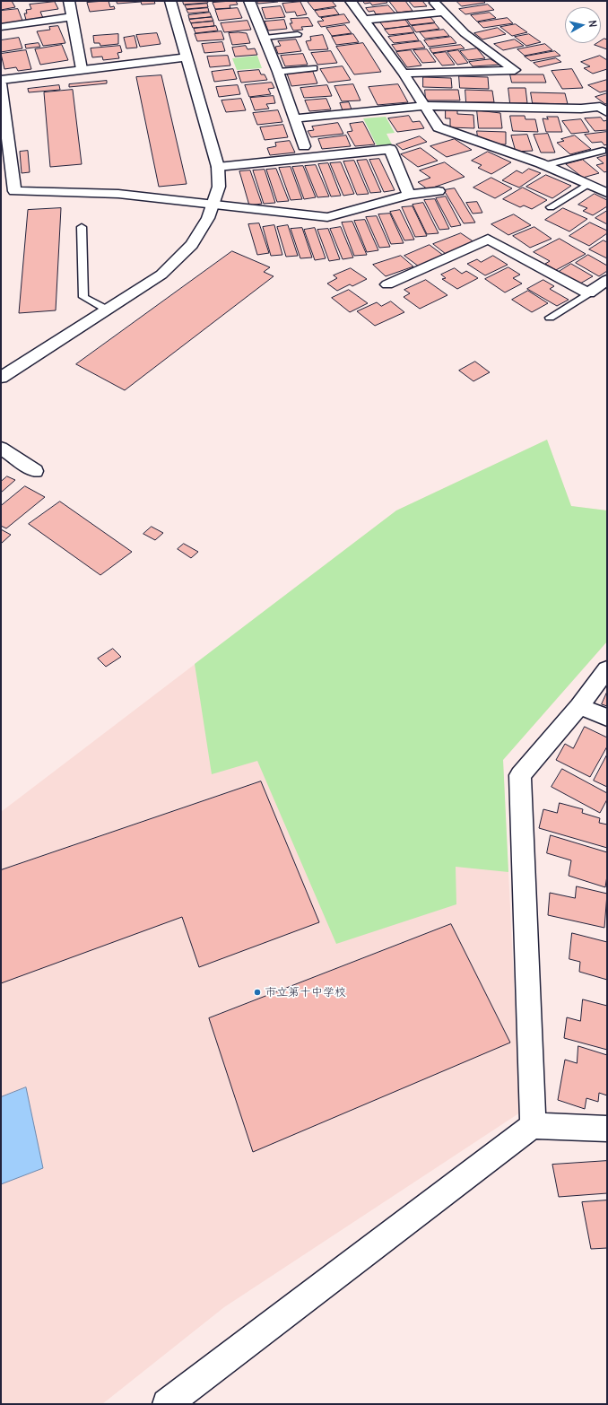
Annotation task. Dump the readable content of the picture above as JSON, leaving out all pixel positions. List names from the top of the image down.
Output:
{
  "places": ["市立第十中学校"],
  "north": "right"
}
